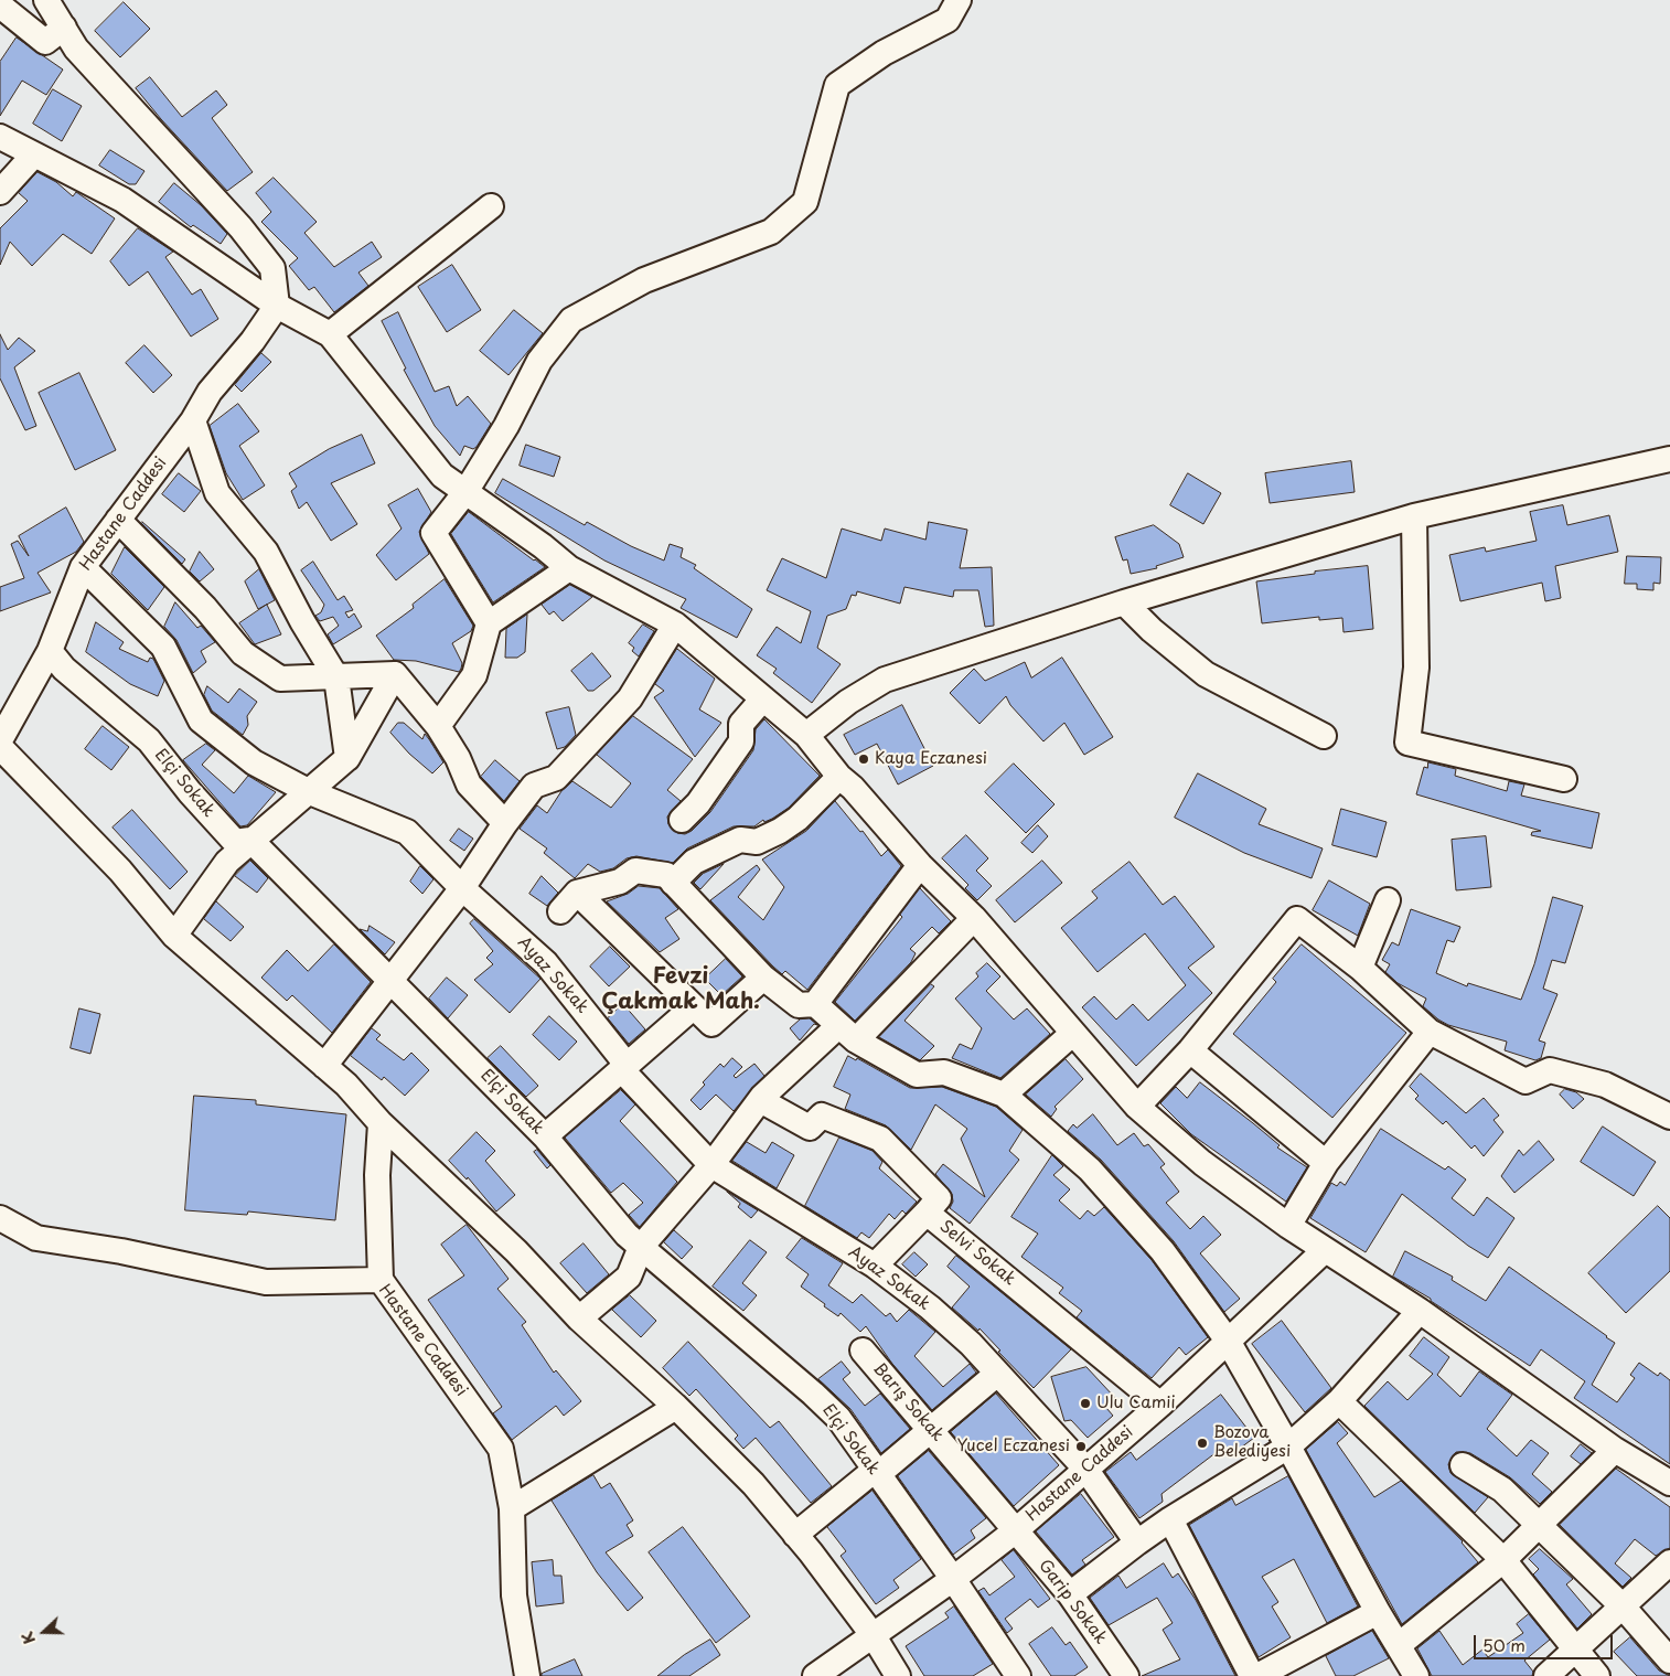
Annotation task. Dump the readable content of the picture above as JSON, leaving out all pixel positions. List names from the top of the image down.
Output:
{
  "streets": {
    "street": [
      "Hastane Caddesi",
      "Elçi Sokak",
      "Ayaz Sokak",
      "Selvi Sokak",
      "Barış Sokak",
      "Garip Sokak"
    ]
  },
  "crossings": [
    ["Hastane Caddesi", "Elçi Sokak"],
    ["Hastane Caddesi", "Ayaz Sokak"],
    ["Hastane Caddesi", "Selvi Sokak"],
    ["Hastane Caddesi", "Barış Sokak"],
    ["Hastane Caddesi", "Garip Sokak"],
    ["Barış Sokak", "Garip Sokak"]
  ],
  "districts": ["Fevzi Çakmak Mah."],
  "places": [
    "Kaya Eczanesi",
    "Ulu Camii",
    "Bozova Belediyesi",
    "Yucel Eczanesi"
  ],
  "scale_bar": "50 m",
  "north": "left"
}
